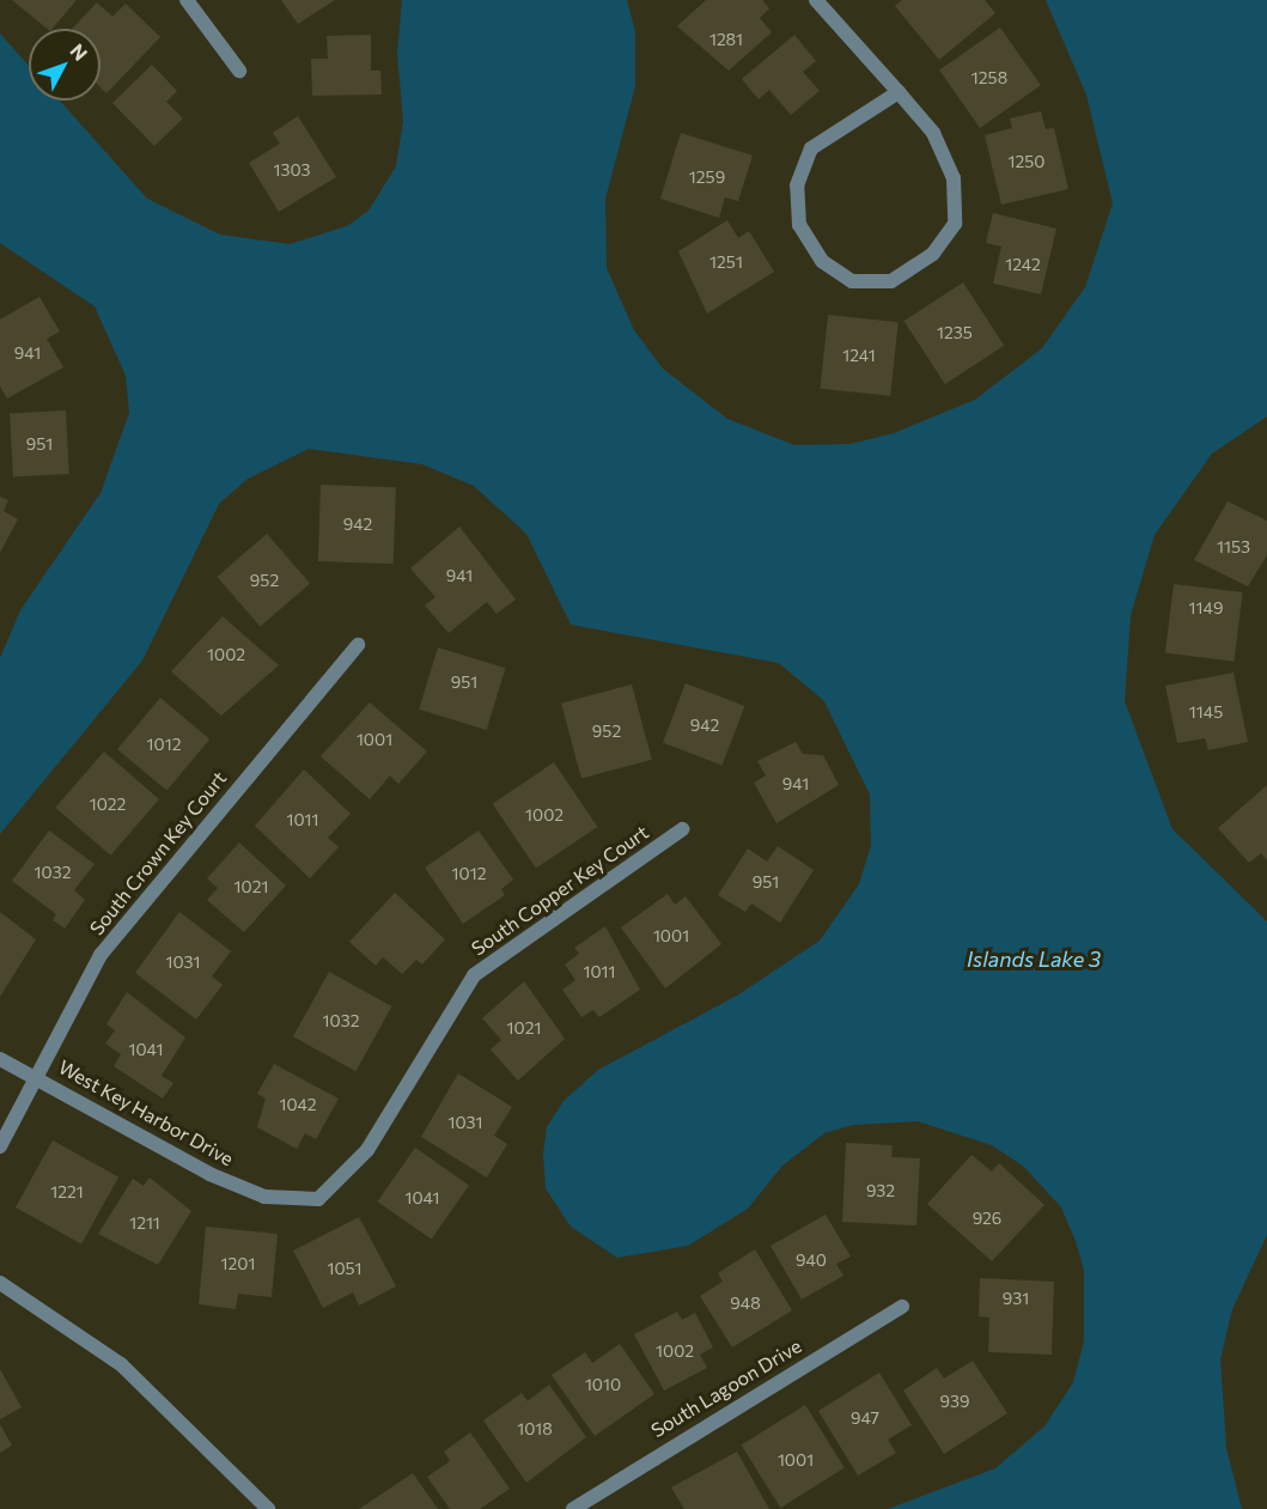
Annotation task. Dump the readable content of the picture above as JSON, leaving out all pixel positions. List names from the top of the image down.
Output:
{
  "streets": {
    "street": [
      "South Crown Key Court",
      "South Copper Key Court",
      "West Key Harbor Drive",
      "South Lagoon Drive"
    ]
  },
  "crossings": [
    ["South Crown Key Court", "West Key Harbor Drive"],
    ["South Copper Key Court", "West Key Harbor Drive"]
  ],
  "water": ["Islands Lake 3"],
  "house_numbers": [
    "1281",
    "1258",
    "1250",
    "1303",
    "1259",
    "1251",
    "1242",
    "1235",
    "941",
    "1241",
    "951",
    "942",
    "1153",
    "941",
    "952",
    "1149",
    "1002",
    "951",
    "1145",
    "942",
    "952",
    "1001",
    "1012",
    "941",
    "1022",
    "1002",
    "1011",
    "1032",
    "1012",
    "951",
    "1021",
    "1001",
    "1031",
    "1011",
    "1032",
    "1021",
    "1041",
    "1042",
    "1031",
    "932",
    "1221",
    "1041",
    "926",
    "1211",
    "940",
    "1201",
    "1051",
    "931",
    "948",
    "1002",
    "1010",
    "939",
    "947",
    "1018",
    "1001"
  ],
  "north": "top right"
}
